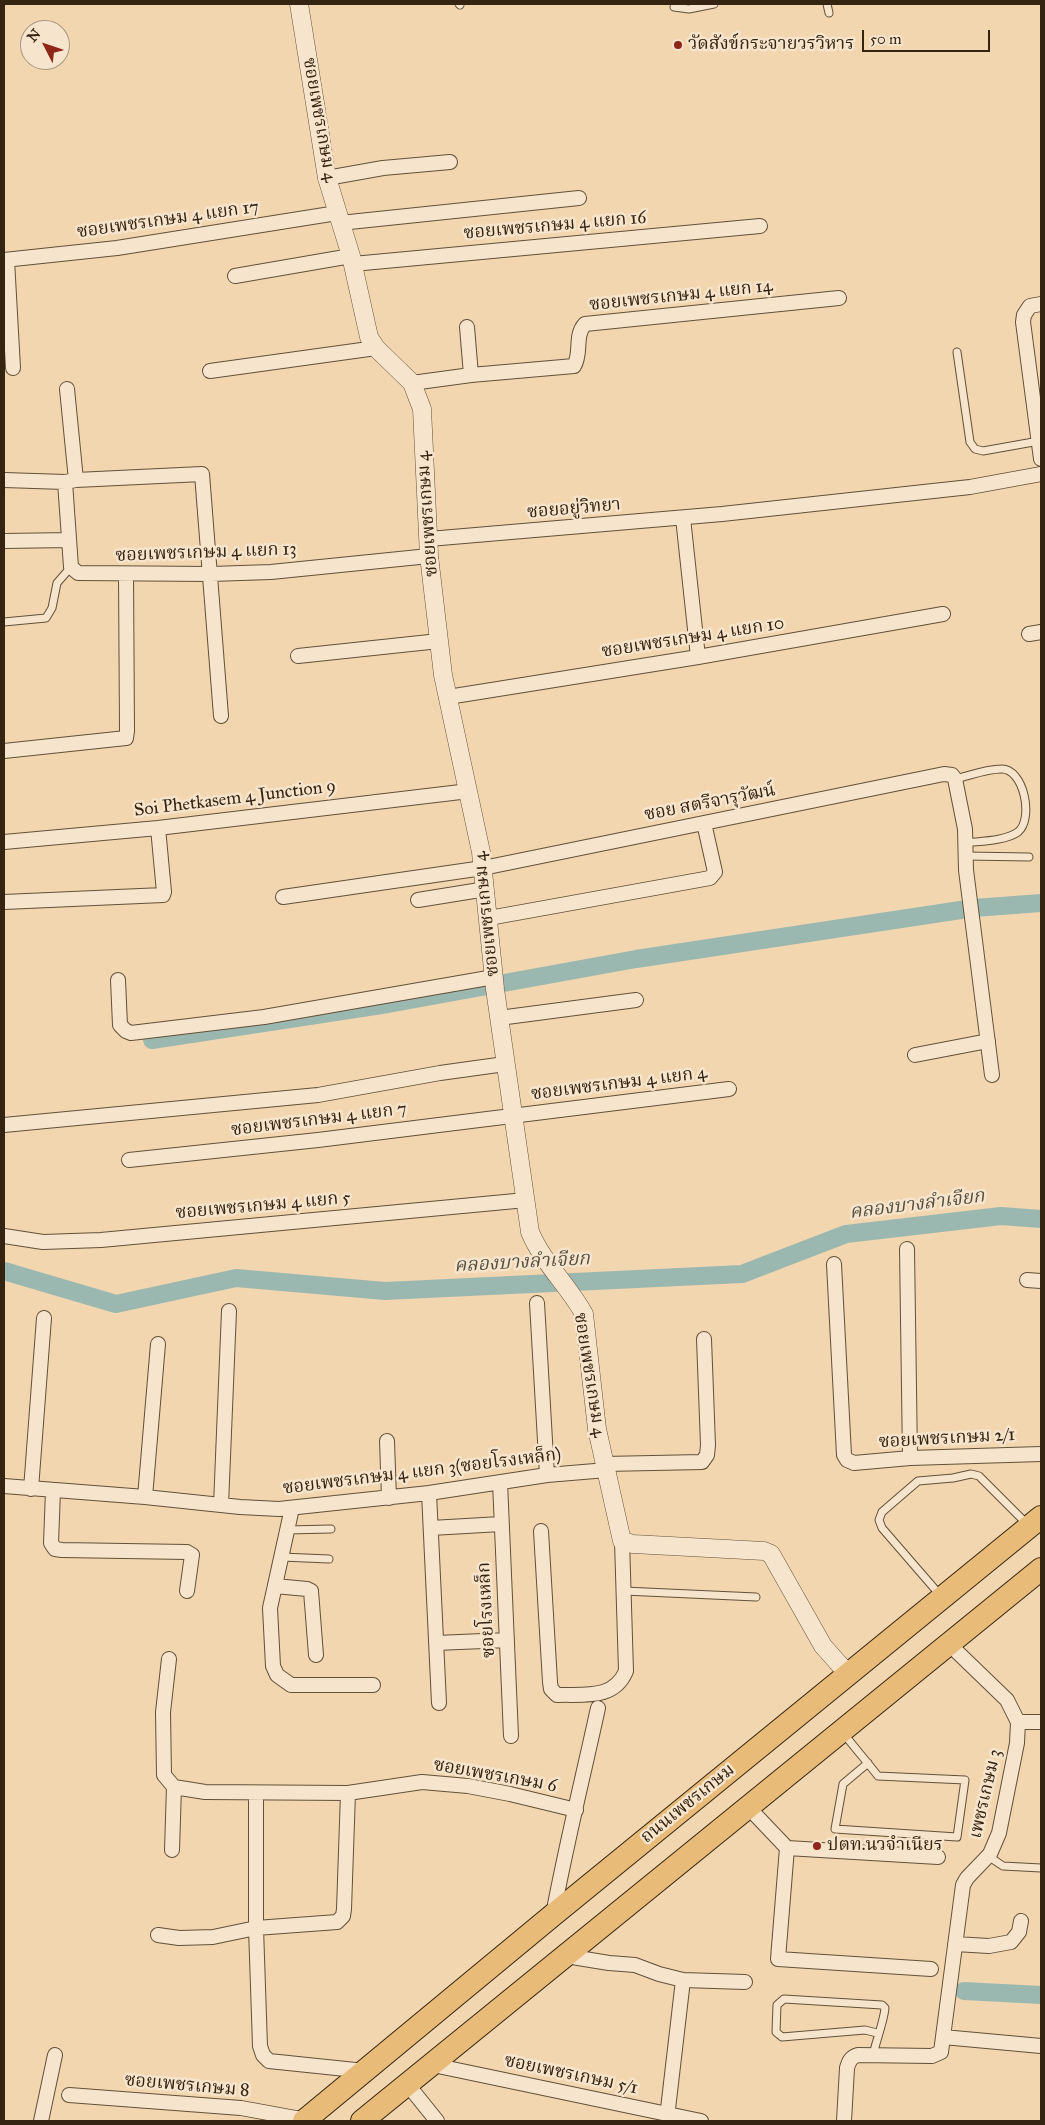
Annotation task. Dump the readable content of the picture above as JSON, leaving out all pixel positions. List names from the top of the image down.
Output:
{
  "streets": {
    "main road": ["ถนนเพชรเกษม"],
    "street": [
      "ซอยเพชรเกษม 4",
      "ซอยเพชรเกษม 4 แยก 17",
      "ซอยเพชรเกษม 4 แยก 16",
      "ซอยเพชรเกษม 4 แยก 14",
      "ซอยอยู่วิทยา",
      "ซอยเพชรเกษม 4 แยก 13",
      "ซอยเพชรเกษม 4 แยก 10",
      "Soi Phetkasem 4 Junction 9",
      "ซอย สตรีจารุวัฒน์",
      "ซอยเพชรเกษม 4 แยก 4",
      "ซอยเพชรเกษม 4 แยก 7",
      "ซอยเพชรเกษม 4 แยก 5",
      "ซอยเพชรเกษม 2/1",
      "ซอยเพชรเกษม 4 แยก 3(ซอยโรงเหล็ก)",
      "ซอยโรงเหล็ก",
      "ซอยเพชรเกษม 6",
      "เพชรเกษม 3",
      "ซอยเพชรเกษม 5/1",
      "ซอยเพชรเกษม 8"
    ]
  },
  "crossings": [
    ["ซอยเพชรเกษม 4", "ซอยเพชรเกษม 4 แยก 17"],
    ["ซอยเพชรเกษม 4", "ซอยเพชรเกษม 4 แยก 16"],
    ["ซอยเพชรเกษม 4", "ซอยเพชรเกษม 4 แยก 14"],
    ["ซอยเพชรเกษม 4", "ซอยอยู่วิทยา"],
    ["ซอยเพชรเกษม 4", "ซอยเพชรเกษม 4 แยก 13"],
    ["ซอยเพชรเกษม 4", "ซอยเพชรเกษม 4 แยก 10"],
    ["ซอยเพชรเกษม 4", "Soi Phetkasem 4 Junction 9"],
    ["ซอยเพชรเกษม 4", "ซอย สตรีจารุวัฒน์"],
    ["ซอยเพชรเกษม 4", "ซอยเพชรเกษม 4 แยก 4"],
    ["ซอยเพชรเกษม 4", "ซอยเพชรเกษม 4 แยก 7"],
    ["ซอยเพชรเกษม 4", "ซอยเพชรเกษม 4 แยก 5"],
    ["ซอยเพชรเกษม 4", "ซอยเพชรเกษม 4 แยก 3(ซอยโรงเหล็ก)"],
    ["ซอยอยู่วิทยา", "ซอยเพชรเกษม 4 แยก 13"],
    ["ซอยเพชรเกษม 4 แยก 4", "ซอยเพชรเกษม 4 แยก 7"],
    ["ซอยเพชรเกษม 4 แยก 3(ซอยโรงเหล็ก)", "ซอยโรงเหล็ก"],
    ["ซอยเพชรเกษม 6", "ถนนเพชรเกษม"],
    ["ถนนเพชรเกษม", "ซอยเพชรเกษม 8"]
  ],
  "water": ["คลองบางลำเจียก"],
  "places": ["วัดสังข์กระจายวรวิหาร", "ปตท.นวจำเนียร"],
  "scale_bar": "50 m",
  "north": "top left"
}
